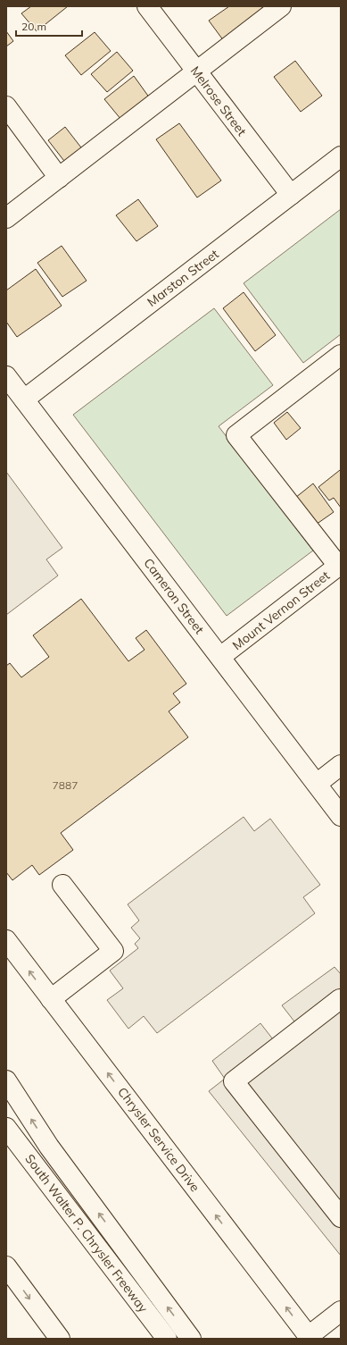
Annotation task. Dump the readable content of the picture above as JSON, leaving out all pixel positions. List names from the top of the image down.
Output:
{
  "streets": {
    "main road": [
      "Melrose Street",
      "Marston Street",
      "Cameron Street",
      "Mount Vernon Street",
      "Chrysler Service Drive",
      "South Walter P. Chrysler Freeway"
    ]
  },
  "crossings": [
    ["Melrose Street", "Marston Street"],
    ["Marston Street", "Cameron Street"],
    ["Cameron Street", "Mount Vernon Street"]
  ],
  "house_numbers": ["7887"],
  "scale_bar": "20 m"
}
